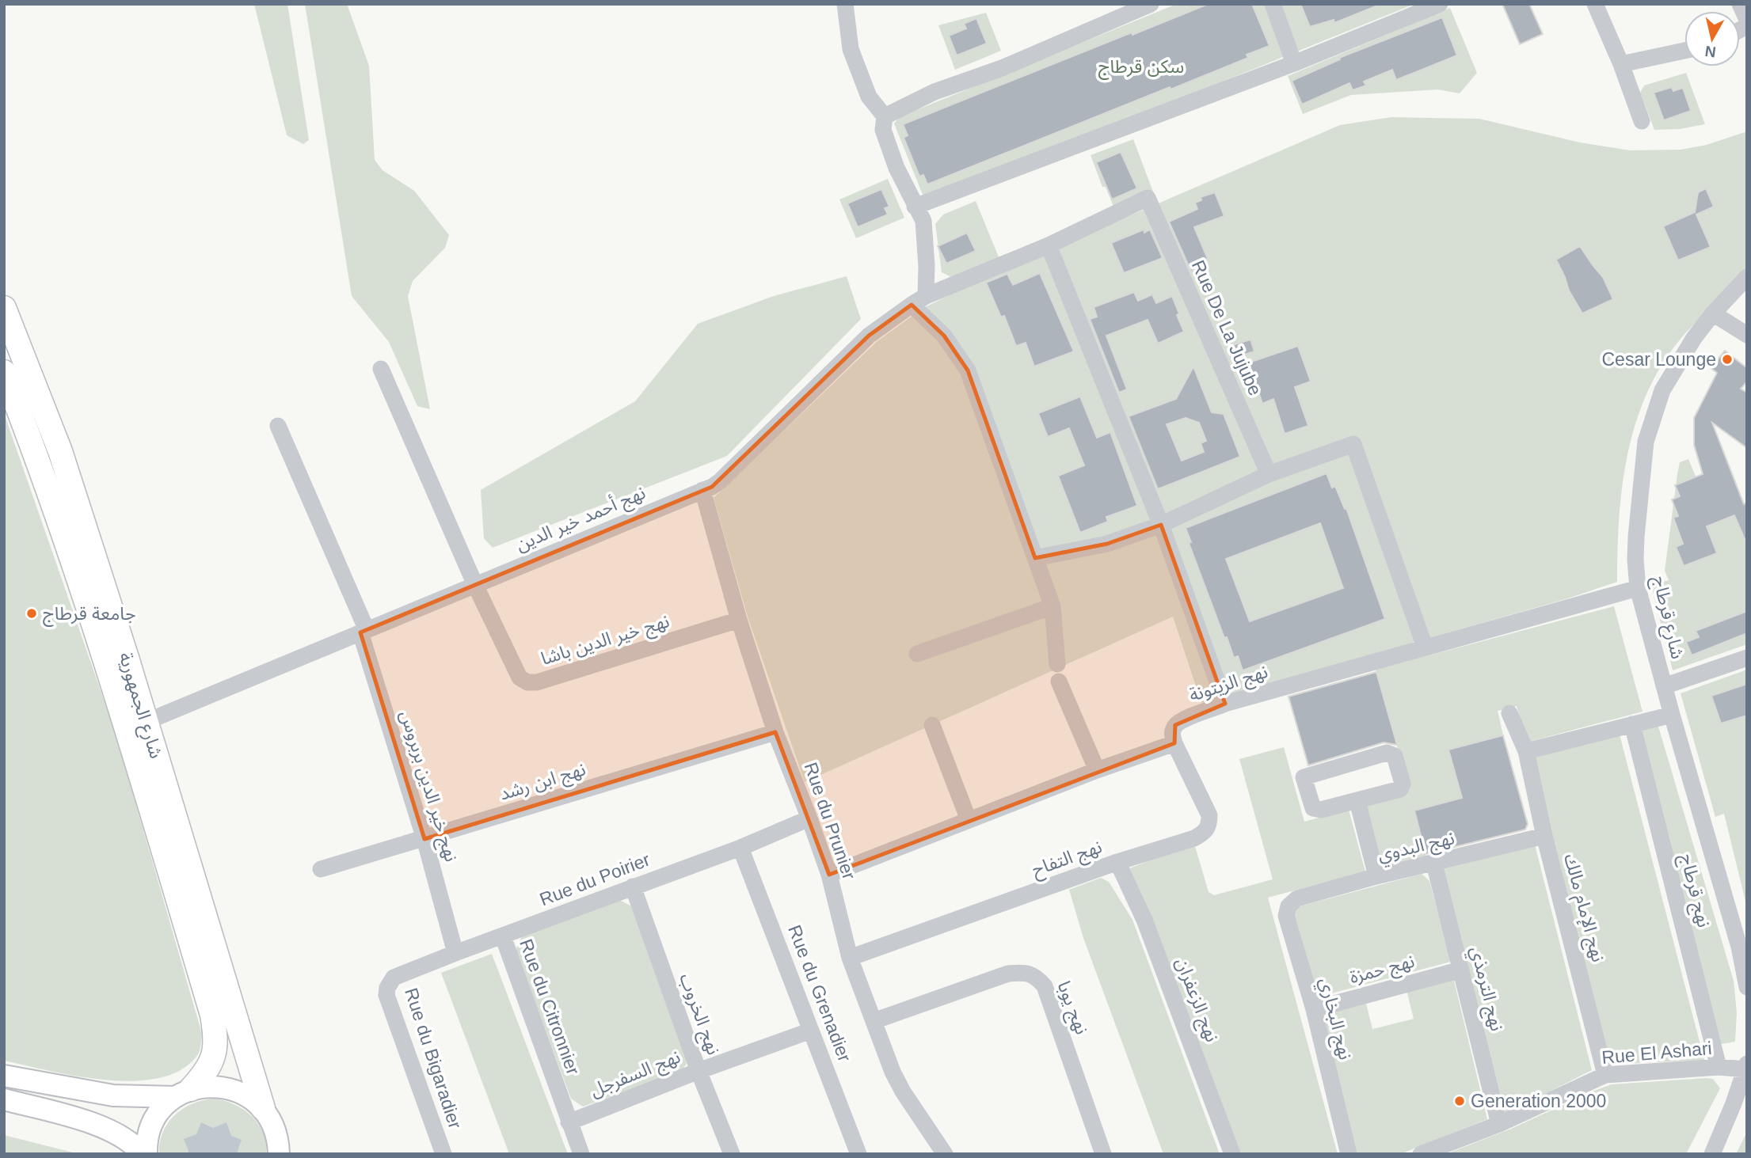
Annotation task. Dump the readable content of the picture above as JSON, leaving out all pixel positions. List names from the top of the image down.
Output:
{
  "streets": {
    "highway": ["شارع الجمهورية"],
    "street": [
      "Rue De La Jujube",
      "نهج أحمد خير الدين",
      "شارع قرطاج",
      "نهج خير الدين باشا",
      "نهج الزيتونة",
      "نهج ابن رشد",
      "نهج خير الدين بربروس",
      "Rue du Prunier",
      "نهج البدوي",
      "نهج التفاح",
      "Rue du Poirier",
      "نهج قرطاج",
      "نهج الإمام مالك",
      "نهج حمزة",
      "نهج الترمذي",
      "Rue du Grenadier",
      "نهج الزعفران",
      "Rue du Citronnier",
      "نهج يوبا",
      "نهج الخروب",
      "نهج البخاري",
      "Rue El Ashari",
      "Rue du Bigaradier",
      "نهج السفرجل"
    ]
  },
  "crossings": [
    ["Rue De La Jujube", "نهج أحمد خير الدين"],
    ["نهج أحمد خير الدين", "نهج خير الدين باشا"],
    ["نهج أحمد خير الدين", "شارع الجمهورية"],
    ["نهج أحمد خير الدين", "نهج خير الدين بربروس"],
    ["نهج أحمد خير الدين", "Rue du Prunier"],
    ["شارع قرطاج", "نهج الزيتونة"],
    ["نهج خير الدين باشا", "Rue du Prunier"],
    ["نهج الزيتونة", "نهج التفاح"],
    ["نهج ابن رشد", "نهج خير الدين بربروس"],
    ["نهج ابن رشد", "Rue du Prunier"],
    ["نهج خير الدين بربروس", "Rue du Poirier"],
    ["Rue du Prunier", "نهج التفاح"],
    ["Rue du Prunier", "Rue du Poirier"],
    ["Rue du Prunier", "نهج يوبا"],
    ["نهج البدوي", "نهج الإمام مالك"],
    ["نهج البدوي", "نهج الترمذي"],
    ["نهج البدوي", "نهج البخاري"],
    ["نهج التفاح", "نهج الزعفران"],
    ["Rue du Poirier", "Rue du Grenadier"],
    ["Rue du Poirier", "Rue du Citronnier"],
    ["Rue du Poirier", "نهج الخروب"],
    ["Rue du Poirier", "Rue du Bigaradier"],
    ["نهج قرطاج", "Rue El Ashari"],
    ["نهج الإمام مالك", "Rue El Ashari"],
    ["نهج حمزة", "نهج الترمذي"],
    ["نهج حمزة", "نهج البخاري"],
    ["نهج الترمذي", "Rue El Ashari"],
    ["Rue du Grenadier", "نهج السفرجل"],
    ["Rue du Citronnier", "نهج السفرجل"],
    ["نهج الخروب", "نهج السفرجل"]
  ],
  "parks": ["سكن قرطاج"],
  "places": ["Cesar Lounge", "جامعة قرطاج", "Generation 2000"],
  "north": "bottom"
}
